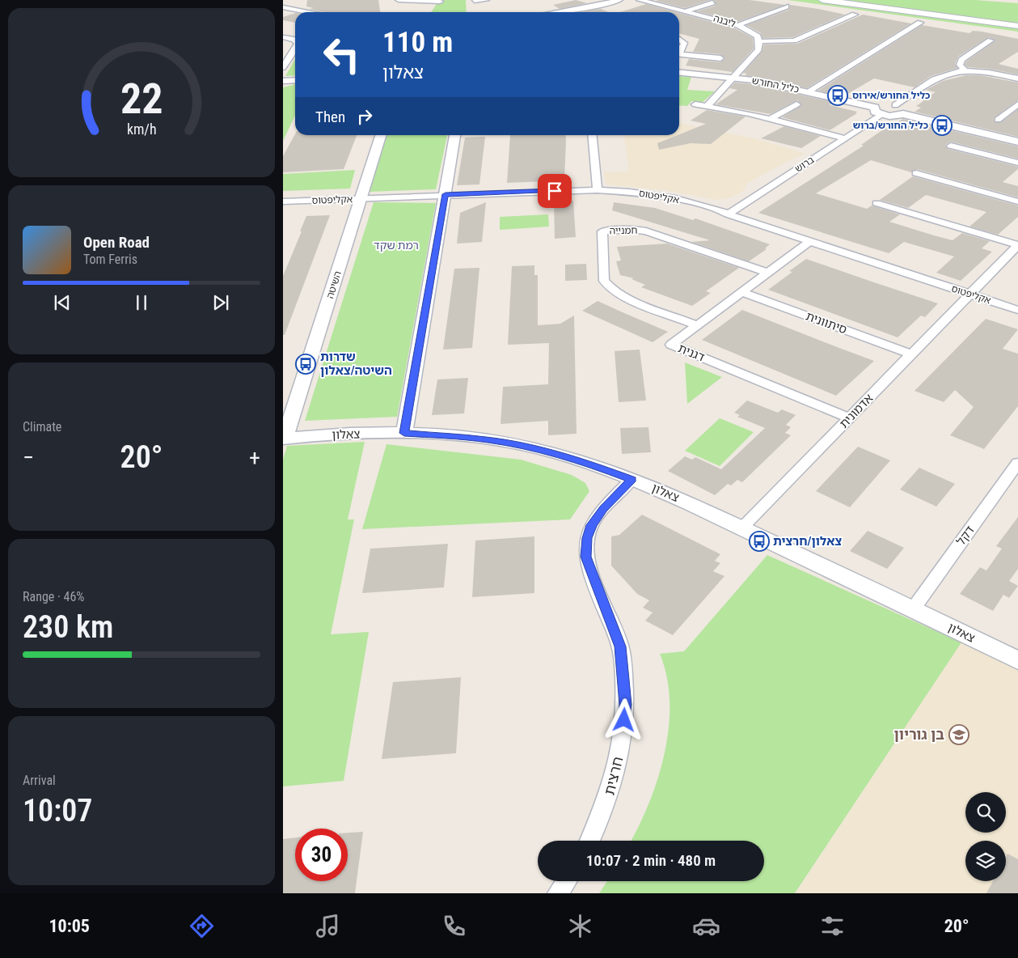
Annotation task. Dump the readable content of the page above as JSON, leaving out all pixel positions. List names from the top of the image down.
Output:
{
  "streets": {
    "street": [
      "ליבנה",
      "כליל החורש",
      "ברוש",
      "אקליפטוס",
      "חמנייה",
      "השיטה",
      "סיתוונית",
      "דגנית",
      "אדמונית",
      "צאלון",
      "דקל",
      "חרצית"
    ]
  },
  "crossings": [
    ["כליל החורש", "ברוש"],
    ["ברוש", "אקליפטוס"],
    ["אקליפטוס", "השיטה"],
    ["אקליפטוס", "דגנית"],
    ["אקליפטוס", "אדמונית"],
    ["חמנייה", "דגנית"],
    ["השיטה", "צאלון"],
    ["סיתוונית", "דגנית"],
    ["סיתוונית", "אדמונית"],
    ["דגנית", "אדמונית"],
    ["אדמונית", "צאלון"],
    ["צאלון", "דקל"],
    ["צאלון", "חרצית"]
  ],
  "districts": ["רמת שקד"],
  "places": {
    "bus stop": [
      "כליל החורש/אירוס",
      "כליל החורש/ברוש",
      "שדרות השיטה/צאלון",
      "צאלון/חרצית"
    ],
    "school or university": ["בן גוריון"]
  },
  "page": {
    "turn": ["110 m", "צאלון"],
    "then": "Then",
    "song": ["Open Road", "Tom Ferris"],
    "tile": [
      "Climate",
      ["Range · 46%", "230 km"],
      ["Arrival", "10:07"]
    ],
    "heat": ["−", "20°", "+"],
    "limit": "30",
    "trip": "10:07 · 2 min · 480 m",
    "tabs": ["10:05", "20°"],
    "gauge": ["22", "km/h"]
  }
}
